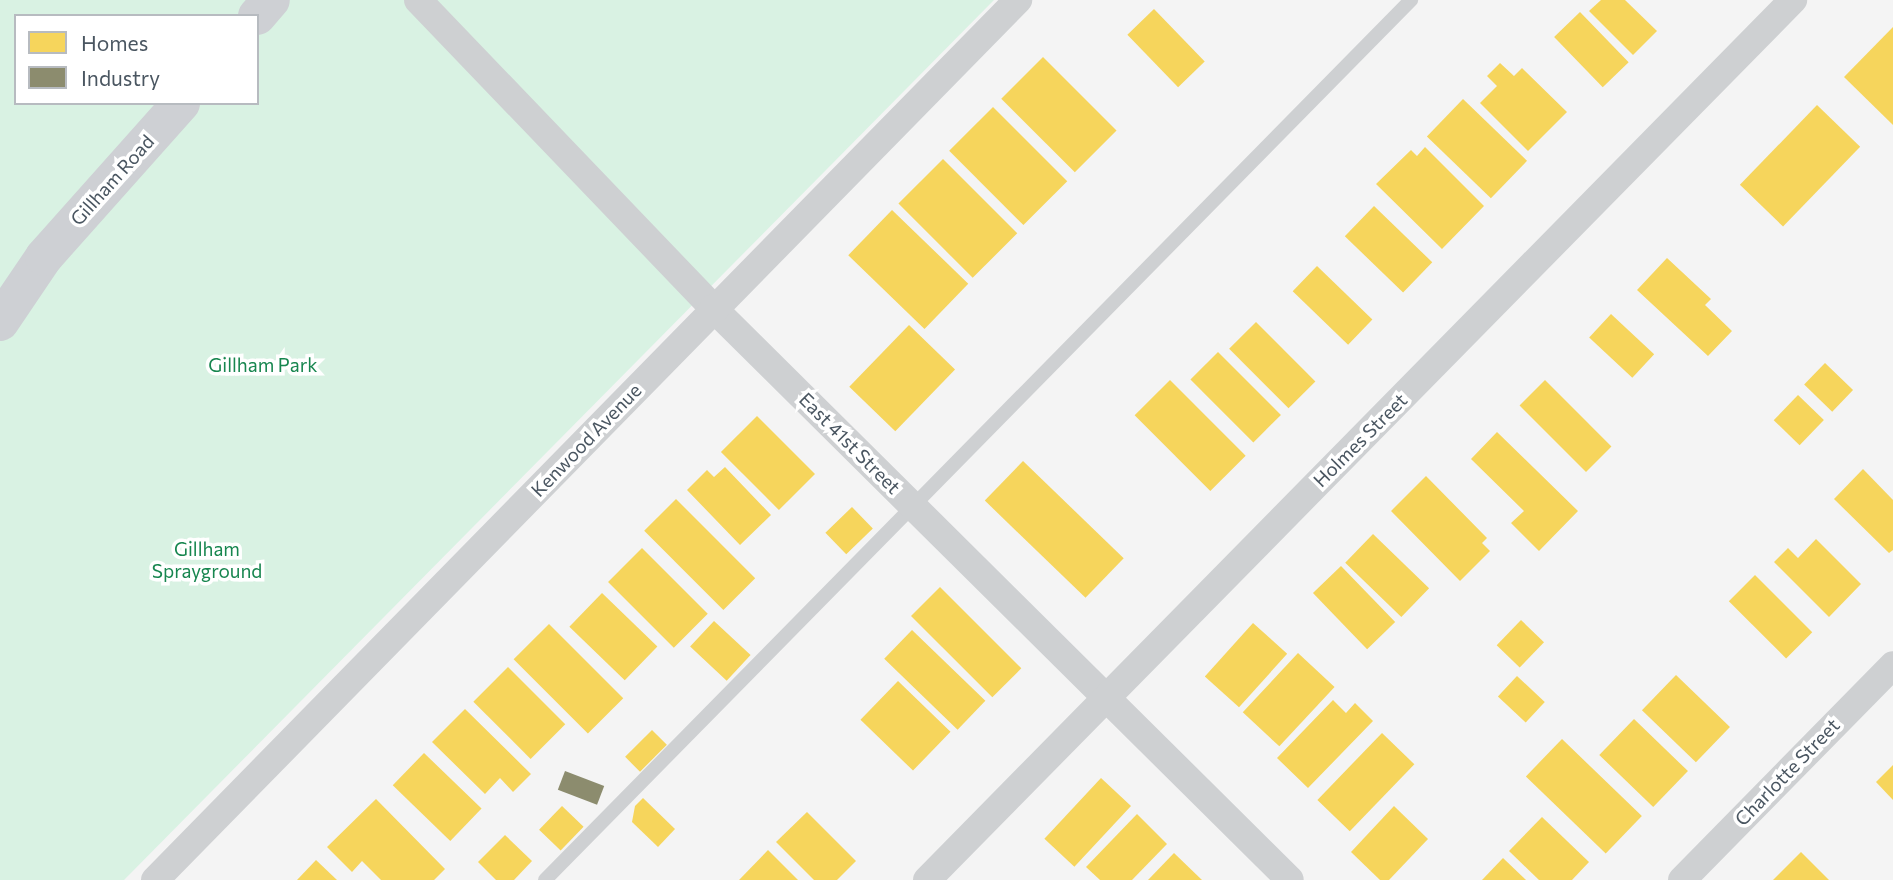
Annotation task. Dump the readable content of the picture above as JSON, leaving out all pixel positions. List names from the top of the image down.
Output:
{
  "streets": {
    "main road": ["Gillham Road"],
    "street": [
      "Kenwood Avenue",
      "Holmes Street",
      "East 41st Street",
      "Charlotte Street"
    ]
  },
  "crossings": [
    ["Kenwood Avenue", "East 41st Street"],
    ["Holmes Street", "East 41st Street"]
  ],
  "parks": ["Gillham Park", "Gillham Sprayground"],
  "legend": ["Homes", "Industry"]
}
